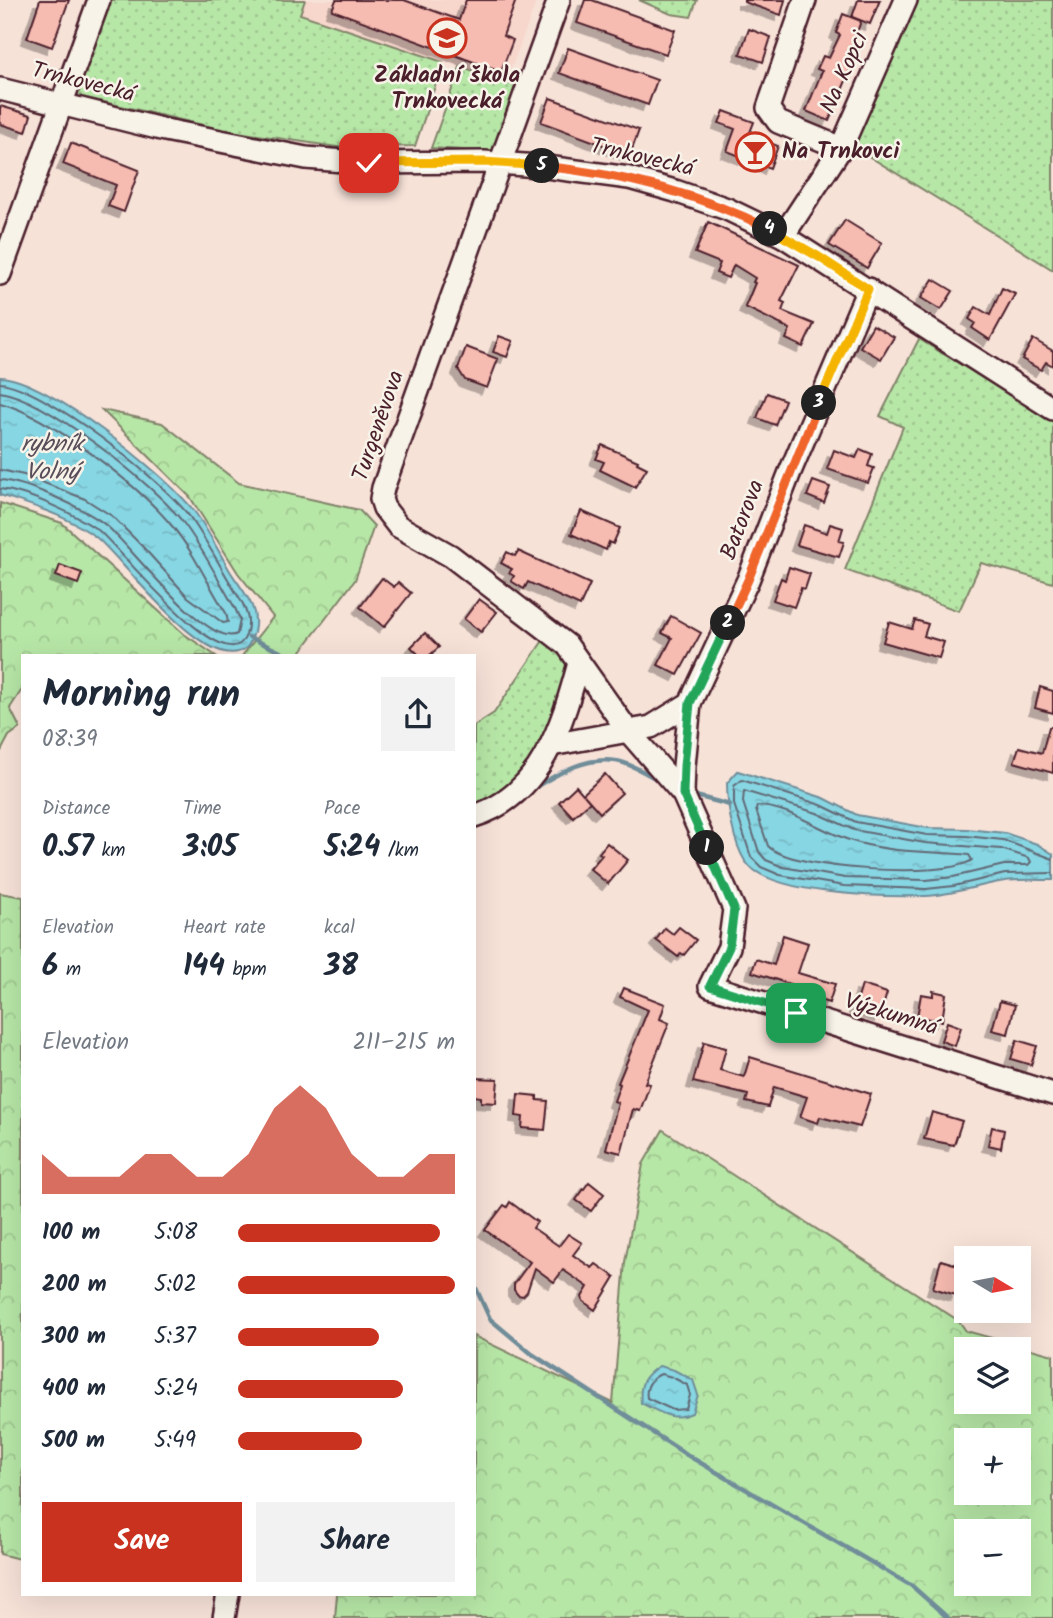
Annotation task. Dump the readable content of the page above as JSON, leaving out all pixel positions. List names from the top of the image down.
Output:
{
  "streets": {
    "street": [
      "Na Kopci",
      "Trnkovecká",
      "Turgeněvova",
      "Batorova",
      "Výzkumná"
    ]
  },
  "crossings": [
    ["Na Kopci", "Trnkovecká"],
    ["Trnkovecká", "Turgeněvova"],
    ["Trnkovecká", "Batorova"],
    ["Turgeněvova", "Výzkumná"]
  ],
  "water": ["rybník Volný"],
  "places": {
    "school or university": ["Základní škola Trnkovecká"],
    "bar": ["Na Trnkovci"]
  },
  "north": "right",
  "page": {
    "pins": [
      "5",
      "4",
      "3",
      "2",
      "1"
    ],
    "heading": ["Morning run", "08:39"],
    "stats": [
      ["Distance", "0.57 km"],
      ["Time", "3:05"],
      ["Pace", "5:24 /km"],
      ["Elevation", "6 m"],
      ["Heart rate", "144 bpm"],
      ["kcal", "38"]
    ],
    "chart": ["Elevation", "211–215 m"],
    "list": [
      {
        "name": "100 m",
        "note": "5:08"
      },
      {
        "name": "200 m",
        "note": "5:02"
      },
      {
        "name": "300 m",
        "note": "5:37"
      },
      {
        "name": "400 m",
        "note": "5:24"
      },
      {
        "name": "500 m",
        "note": "5:49"
      }
    ],
    "map_buttons": ["+", "−"],
    "buttons": ["Save", "Share"]
  }
}
